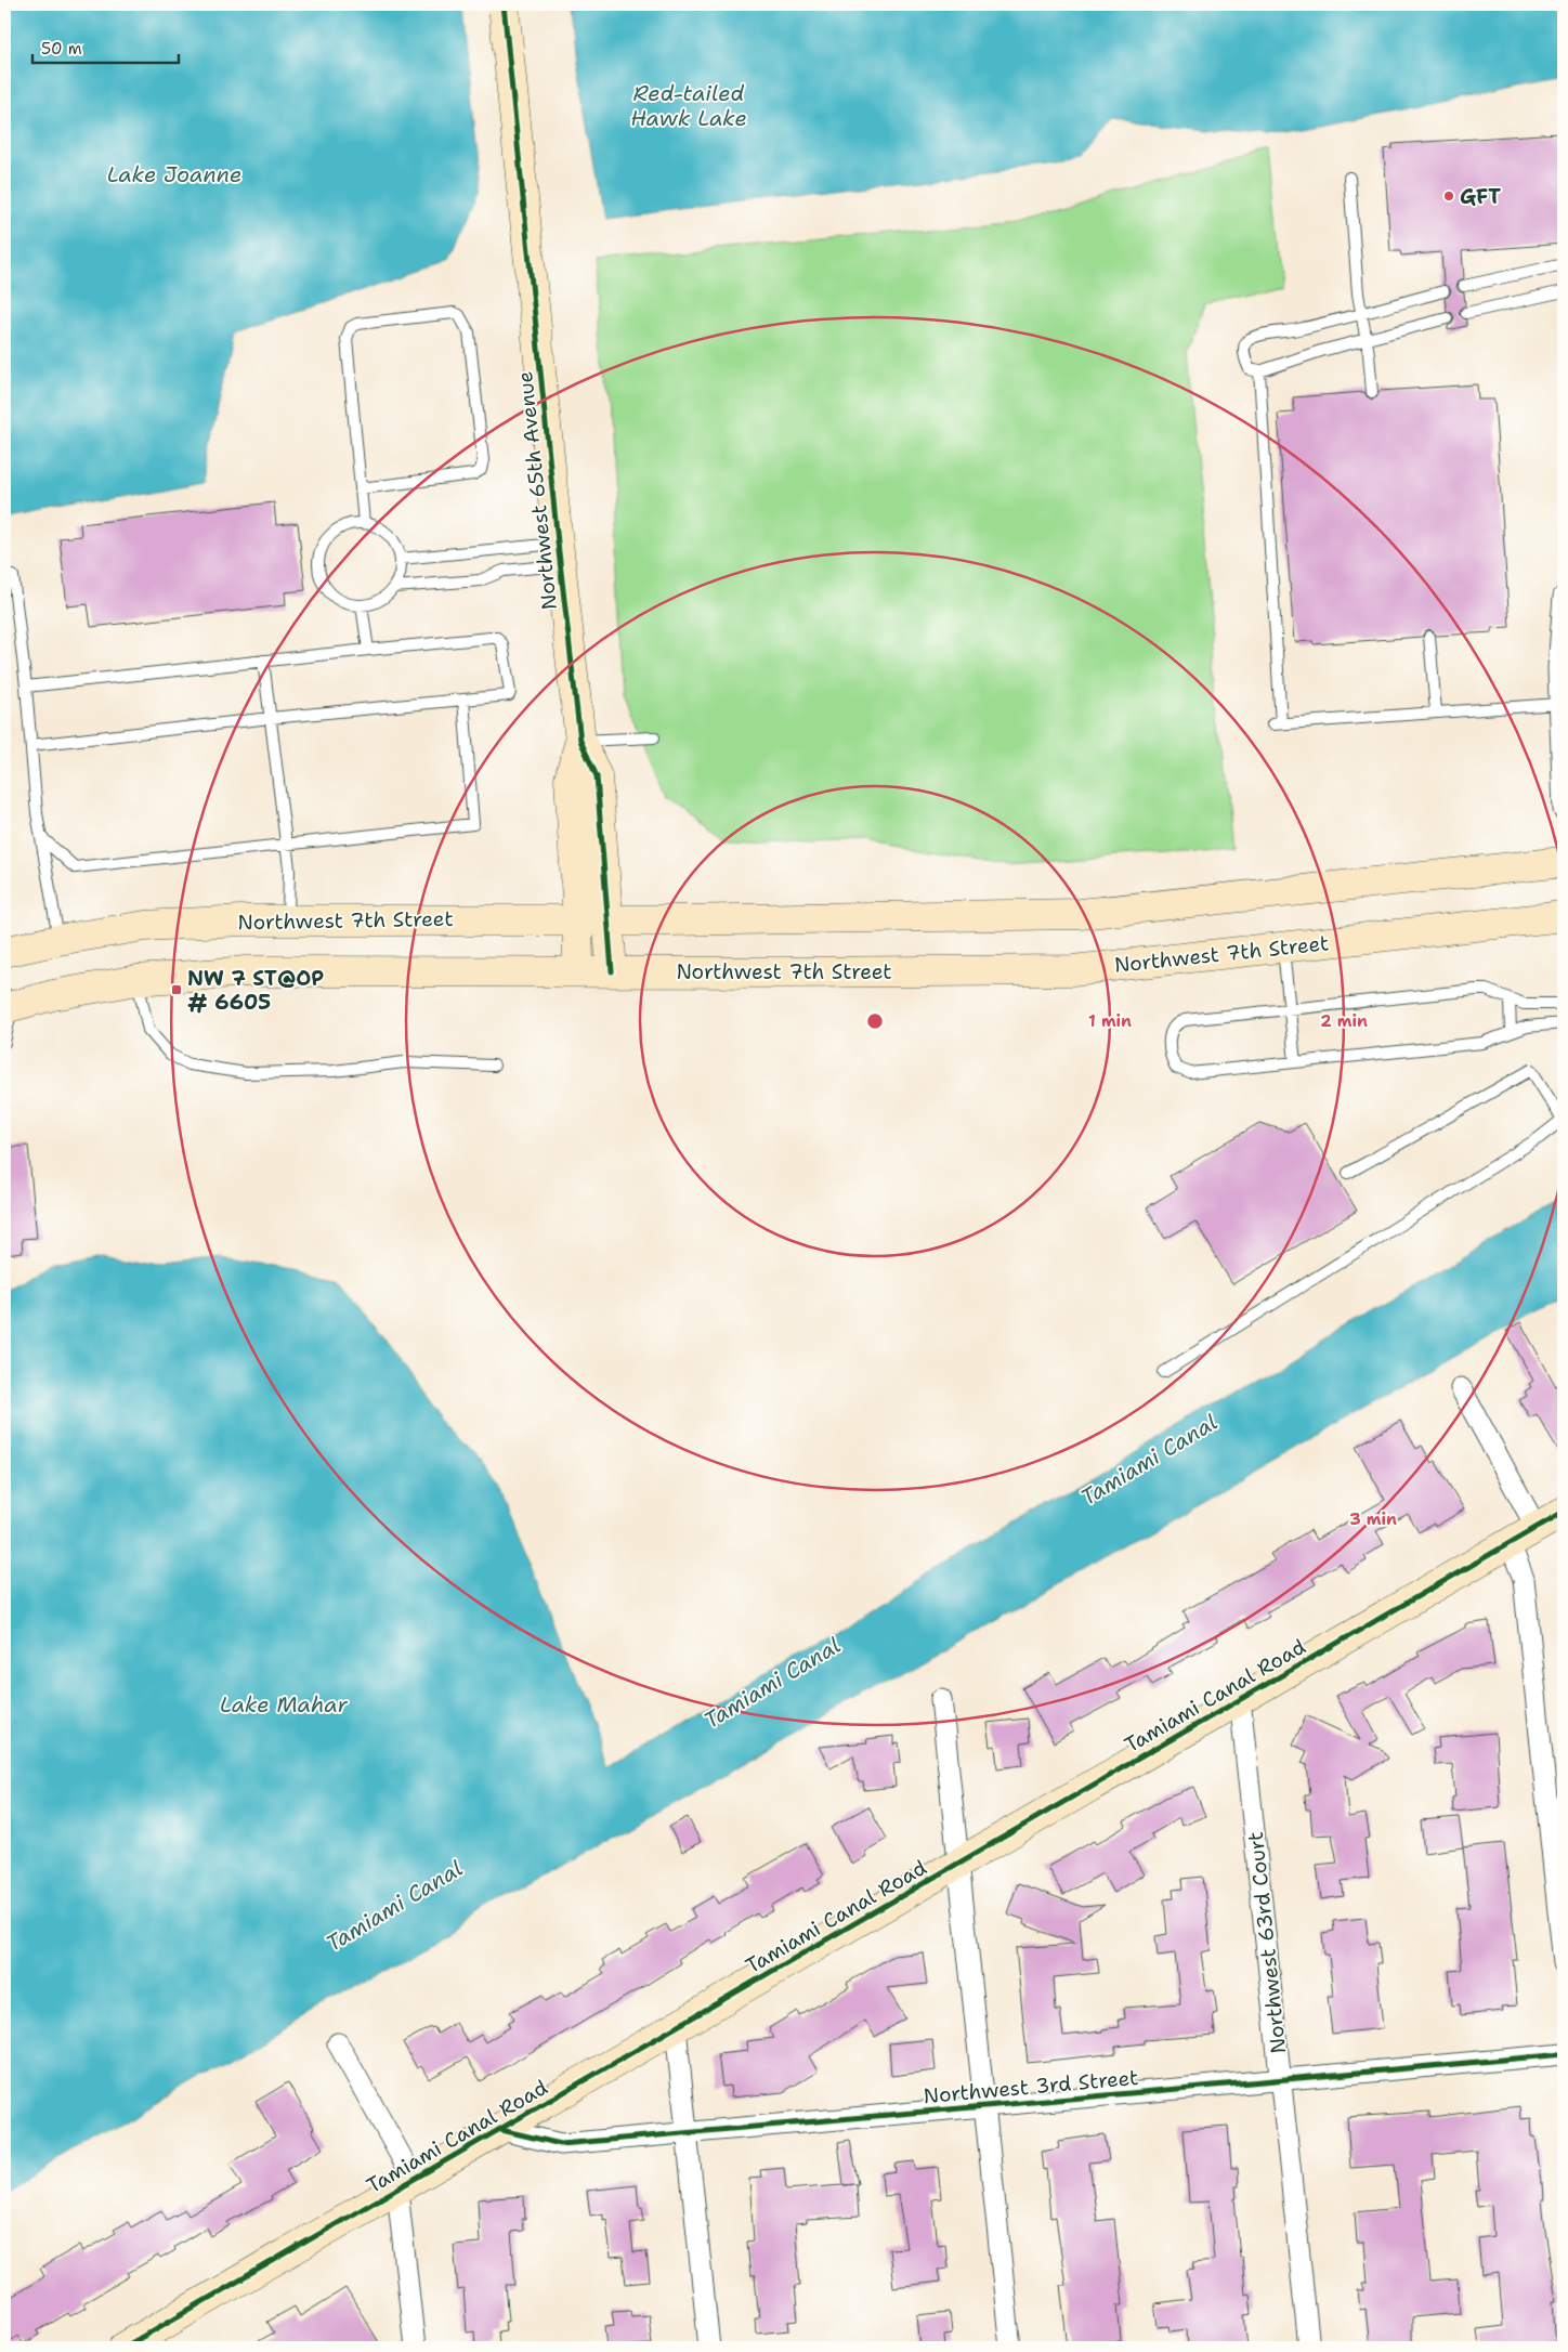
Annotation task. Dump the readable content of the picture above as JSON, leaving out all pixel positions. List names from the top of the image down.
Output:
{
  "streets": {
    "main road": ["Northwest 65th Avenue", "Northwest 7th Street", "Tamiami Canal Road"],
    "street": ["Northwest 63rd Court", "Northwest 3rd Street"]
  },
  "crossings": [
    ["Northwest 65th Avenue", "Northwest 7th Street"],
    ["Tamiami Canal Road", "Northwest 63rd Court"],
    ["Tamiami Canal Road", "Northwest 3rd Street"],
    ["Northwest 63rd Court", "Northwest 3rd Street"]
  ],
  "water": [
    "Red-tailed Hawk Lake",
    "Lake Joanne",
    "Tamiami Canal",
    "Lake Mahar"
  ],
  "places": {
    "other": ["GFT"],
    "transit": ["NW 7 ST@OP # 6605"]
  },
  "scale_bar": "50 m",
  "rings": ["1 min", "2 min", "3 min"]
}
